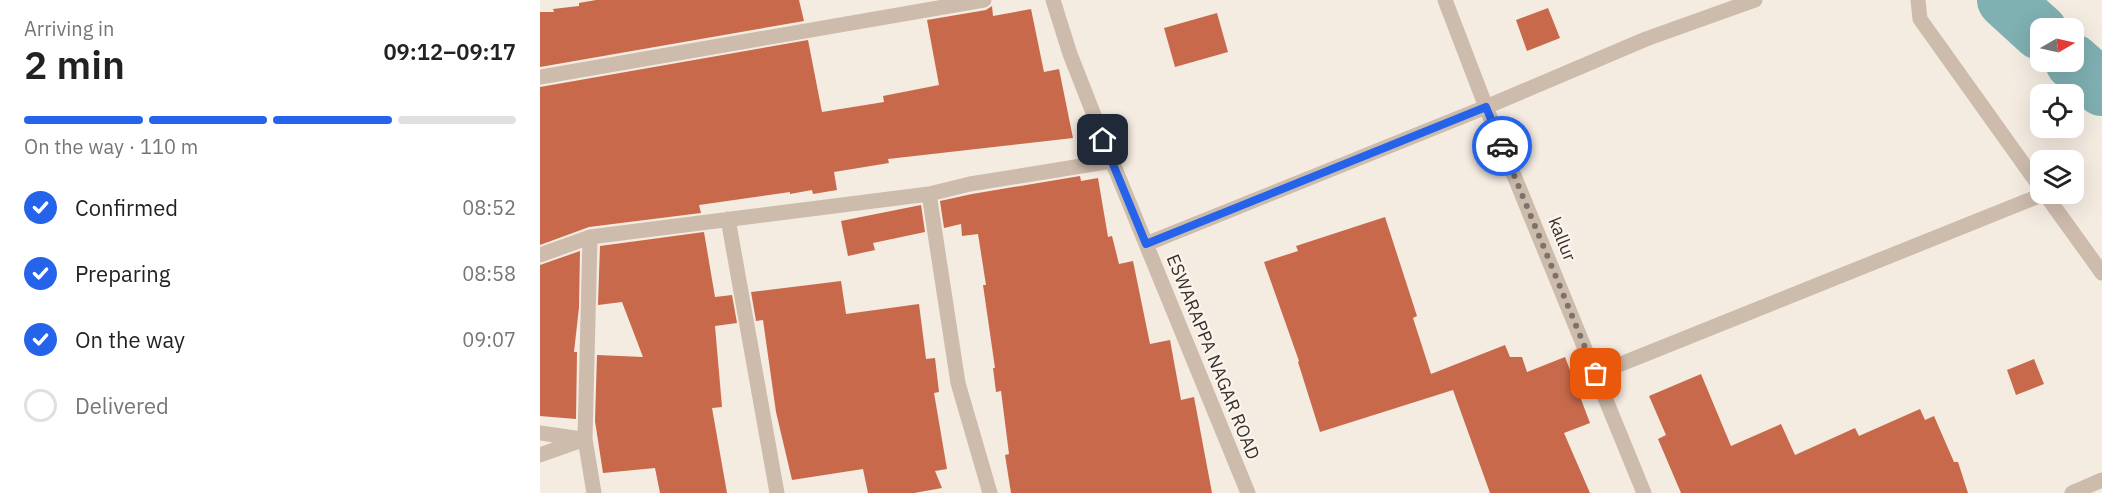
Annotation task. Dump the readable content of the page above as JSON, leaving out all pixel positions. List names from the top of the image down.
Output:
{
  "streets": {
    "street": ["kallur", "ESWARAPPA NAGAR ROAD"]
  },
  "north": "right",
  "page": {
    "heading": ["2 min", "Arriving in", "09:12–09:17"],
    "bar": "On the way · 110 m",
    "list": [
      ["Confirmed", "08:52"],
      ["Preparing", "08:58"],
      ["On the way", "09:07"],
      "Delivered"
    ]
  }
}
